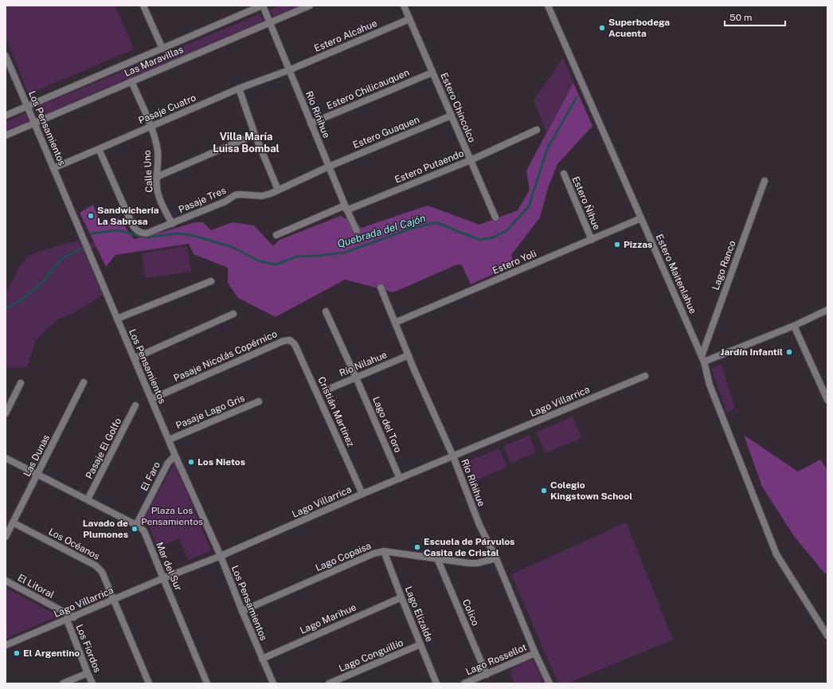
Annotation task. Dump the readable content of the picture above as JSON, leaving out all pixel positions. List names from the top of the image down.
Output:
{
  "streets": {
    "street": [
      "Estero Alcahue",
      "Las Maravillas",
      "Estero Chilicauquen",
      "Estero Chincolco",
      "Pasaje Cuatro",
      "Río Riñihue",
      "Los Pensamientos",
      "Estero Guaquen",
      "Estero Putaendo",
      "Calle Uno",
      "Pasaje Tres",
      "Estero Ñihue",
      "Estero Yoli",
      "Lago Ranco",
      "Estero Maitenlahue",
      "Pasaje Nicolás Copérnico",
      "Río Nilahue",
      "Lago Villarrica",
      "Pasaje Lago Gris",
      "Cristián Martínez",
      "Lago del Toro",
      "Pasaje El Golfo",
      "Las Dunas",
      "El Faro",
      "Los Océanos",
      "Lago Copaisa",
      "Mar del Sur",
      "El Litoral",
      "Colico",
      "Lago Elizalde",
      "Lago Marihue",
      "Los Fiordos",
      "Lago Conguillío",
      "Lago Rossellot"
    ]
  },
  "crossings": [
    ["Estero Alcahue", "Estero Chincolco"],
    ["Estero Alcahue", "Pasaje Cuatro"],
    ["Estero Alcahue", "Río Riñihue"],
    ["Las Maravillas", "Río Riñihue"],
    ["Las Maravillas", "Los Pensamientos"],
    ["Las Maravillas", "Calle Uno"],
    ["Estero Chilicauquen", "Estero Chincolco"],
    ["Estero Chilicauquen", "Río Riñihue"],
    ["Estero Chincolco", "Estero Guaquen"],
    ["Estero Chincolco", "Estero Putaendo"],
    ["Pasaje Cuatro", "Río Riñihue"],
    ["Pasaje Cuatro", "Los Pensamientos"],
    ["Pasaje Cuatro", "Calle Uno"],
    ["Pasaje Cuatro", "Pasaje Tres"],
    ["Río Riñihue", "Estero Guaquen"],
    ["Río Riñihue", "Estero Putaendo"],
    ["Río Riñihue", "Pasaje Tres"],
    ["Río Riñihue", "Estero Yoli"],
    ["Río Riñihue", "Río Nilahue"],
    ["Río Riñihue", "Lago Villarrica"],
    ["Río Riñihue", "Lago Copaisa"],
    ["Río Riñihue", "Lago Rossellot"],
    ["Los Pensamientos", "Pasaje Nicolás Copérnico"],
    ["Los Pensamientos", "Lago Villarrica"],
    ["Los Pensamientos", "Pasaje Lago Gris"],
    ["Los Pensamientos", "El Faro"],
    ["Los Pensamientos", "Lago Copaisa"],
    ["Los Pensamientos", "Lago Marihue"],
    ["Estero Guaquen", "Pasaje Tres"],
    ["Calle Uno", "Pasaje Tres"],
    ["Estero Ñihue", "Estero Yoli"],
    ["Estero Yoli", "Estero Maitenlahue"],
    ["Lago Ranco", "Estero Maitenlahue"],
    ["Pasaje Nicolás Copérnico", "Cristián Martínez"],
    ["Río Nilahue", "Lago del Toro"],
    ["Lago Villarrica", "Cristián Martínez"],
    ["Lago Villarrica", "Lago del Toro"],
    ["Lago Villarrica", "Los Océanos"],
    ["Lago Villarrica", "Mar del Sur"],
    ["Lago Villarrica", "El Litoral"],
    ["Lago Villarrica", "Los Fiordos"],
    ["Pasaje El Golfo", "Mar del Sur"],
    ["Las Dunas", "Los Océanos"],
    ["Las Dunas", "Mar del Sur"],
    ["El Faro", "Mar del Sur"],
    ["Lago Copaisa", "Colico"],
    ["Lago Copaisa", "Lago Elizalde"],
    ["Colico", "Lago Rossellot"],
    ["Lago Elizalde", "Lago Marihue"],
    ["Lago Elizalde", "Lago Conguillío"]
  ],
  "districts": ["Villa María Luisa Bombal"],
  "water": ["Quebrada del Cajón"],
  "parks": ["Plaza Los Pensamientos"],
  "places": [
    "Superbodega Acuenta",
    "Sandwichería La Sabrosa",
    "Pizzas",
    "Jardín Infantil",
    "Los Nietos",
    "Colegio Kingstown School",
    "Lavado de Plumones",
    "Escuela de Párvulos Casita de Cristal",
    "El Argentino"
  ],
  "scale_bar": "50 m"
}
